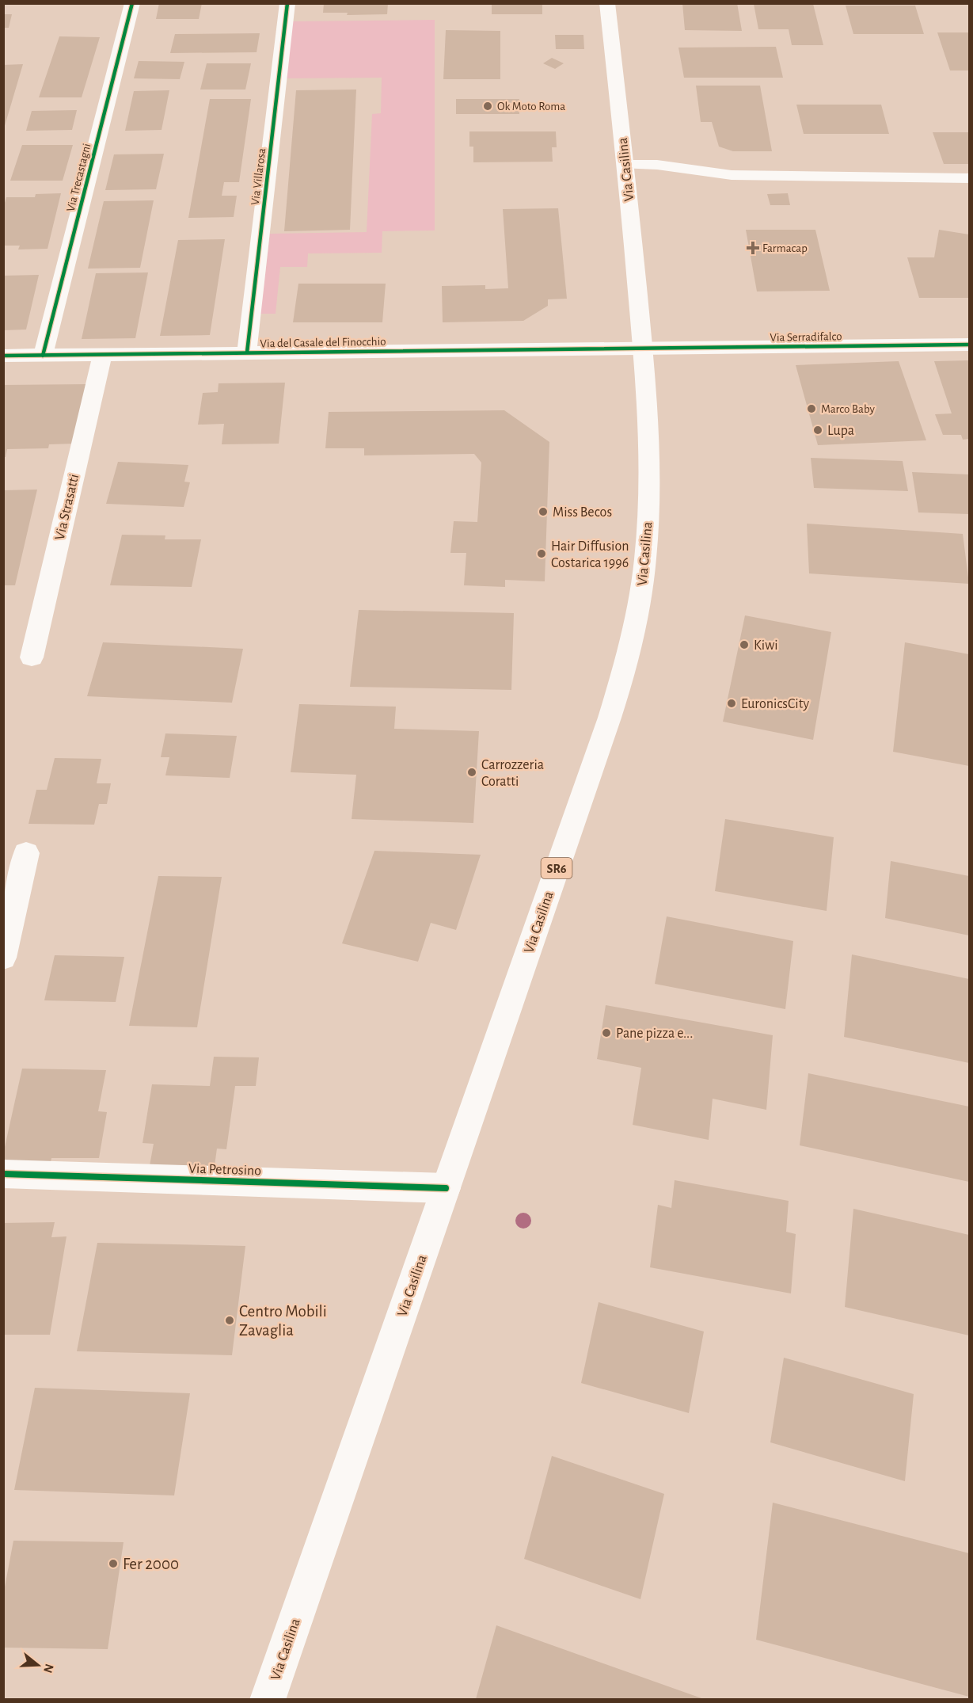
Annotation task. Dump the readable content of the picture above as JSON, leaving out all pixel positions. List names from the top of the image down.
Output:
{
  "streets": {
    "street": [
      "Via Casilina",
      "Via Villarosa",
      "Via Trecastagni",
      "Via Serradifalco",
      "Via del Casale del Finocchio",
      "Via Strasatti",
      "SR6",
      "Via Petrosino"
    ]
  },
  "crossings": [
    ["Via Casilina", "Via Serradifalco"],
    ["Via Casilina", "Via del Casale del Finocchio"],
    ["Via Casilina", "Via Petrosino"],
    ["Via Villarosa", "Via del Casale del Finocchio"],
    ["Via Trecastagni", "Via del Casale del Finocchio"],
    ["Via Serradifalco", "Via del Casale del Finocchio"],
    ["Via del Casale del Finocchio", "Via Strasatti"]
  ],
  "places": {
    "other": [
      "Ok Moto Roma",
      "Marco Baby",
      "Lupa",
      "Miss Becos",
      "Hair Diffusion Costarica 1996",
      "Kiwi",
      "EuronicsCity",
      "Carrozzeria Coratti",
      "Pane pizza e...",
      "Centro Mobili Zavaglia",
      "Fer 2000"
    ],
    "health": ["Farmacap"]
  },
  "north": "right"
}
